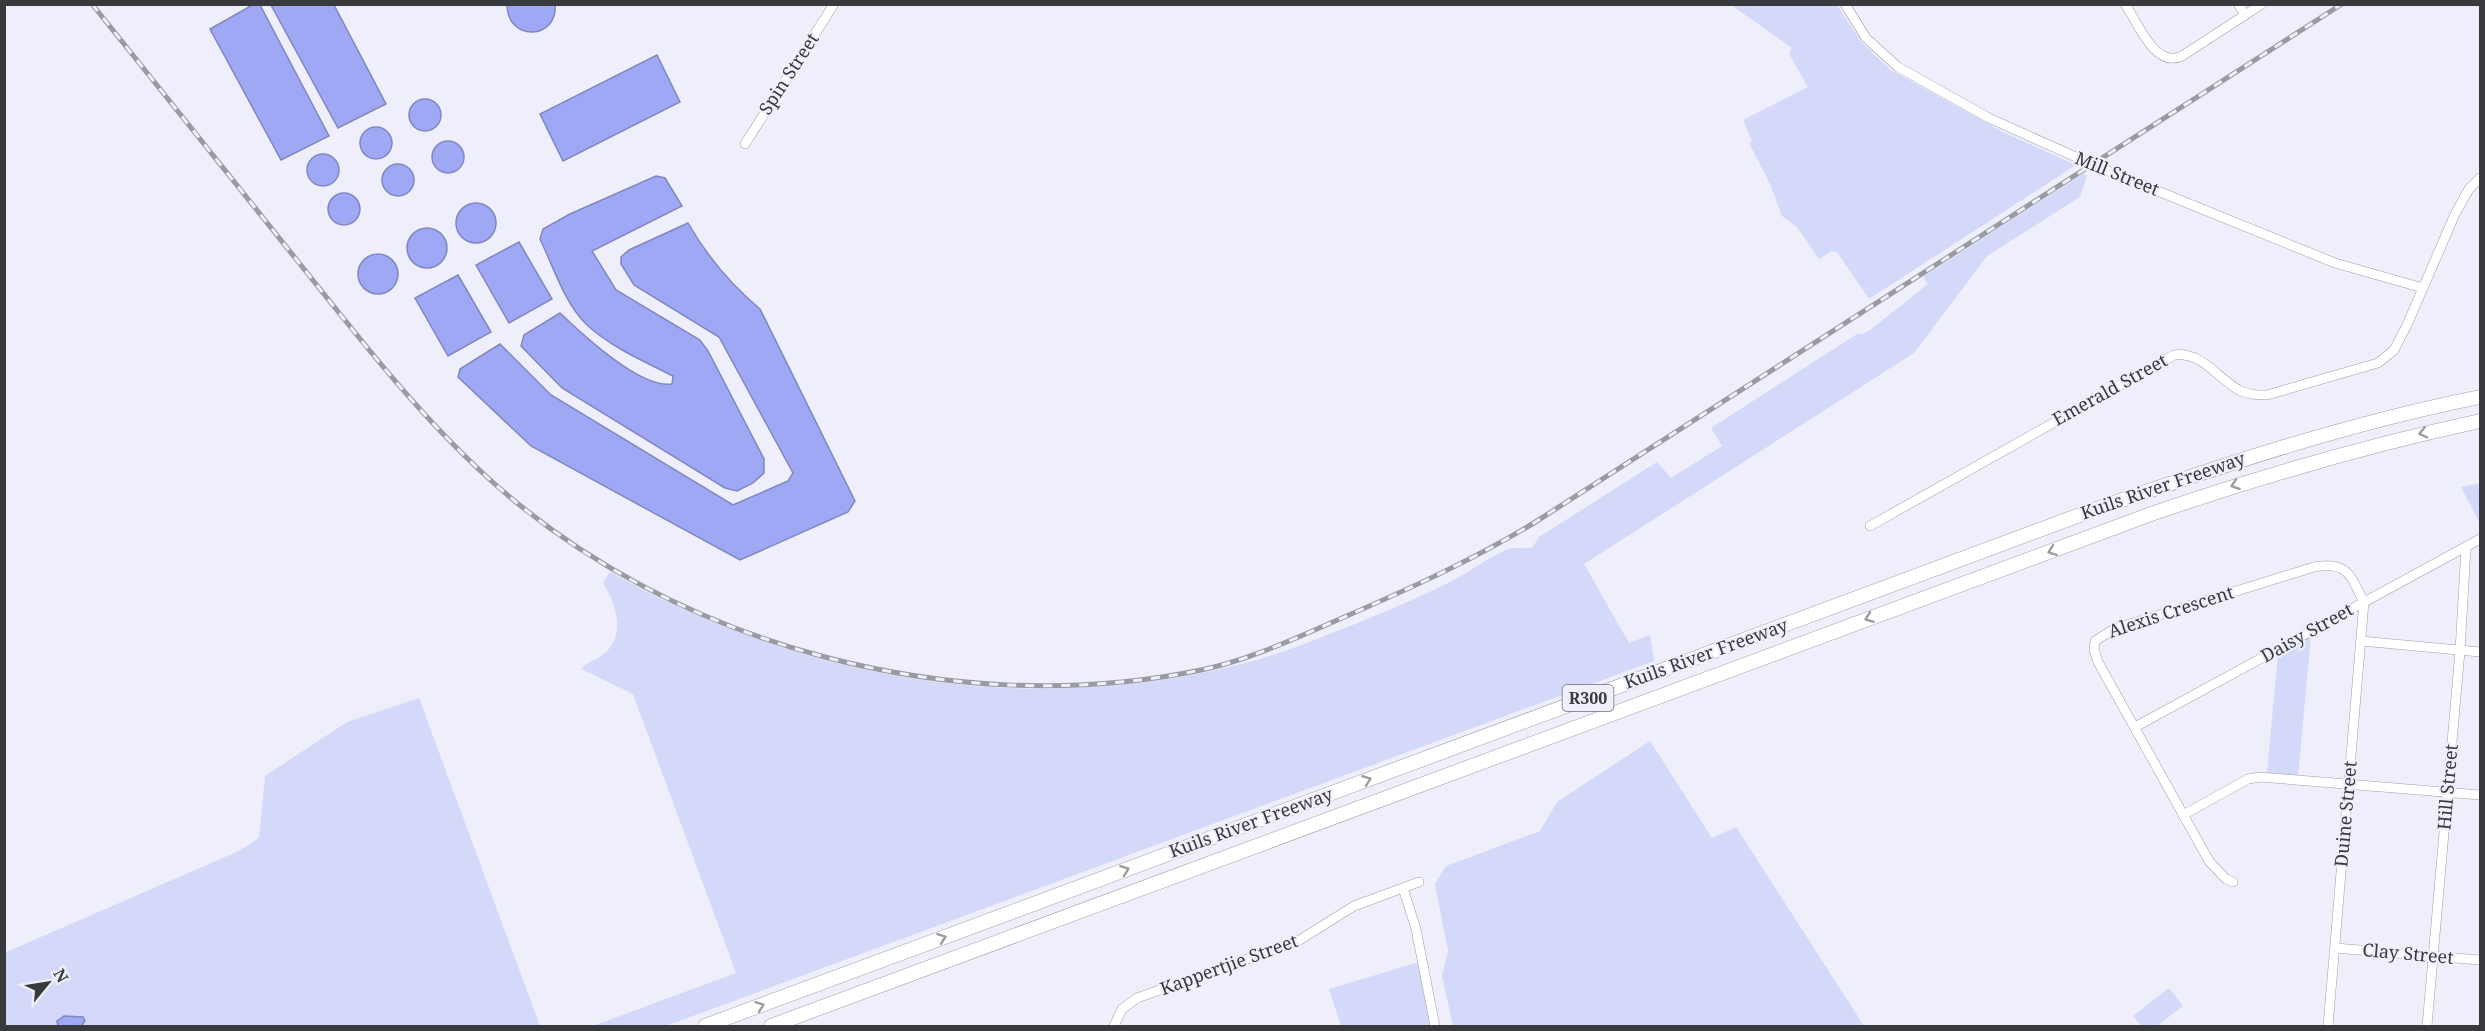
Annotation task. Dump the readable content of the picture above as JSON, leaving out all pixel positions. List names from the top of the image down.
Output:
{
  "streets": {
    "highway": ["Kuils River Freeway", "R300"],
    "street": [
      "Spin Street",
      "Mill Street",
      "Emerald Street",
      "Alexis Crescent",
      "Daisy Street",
      "Hill Street",
      "Duine Street",
      "Clay Street",
      "Kappertjie Street"
    ]
  },
  "crossings": [
    ["Mill Street", "Emerald Street"],
    ["Alexis Crescent", "Daisy Street"],
    ["Alexis Crescent", "Duine Street"],
    ["Daisy Street", "Hill Street"],
    ["Daisy Street", "Duine Street"],
    ["Hill Street", "Clay Street"],
    ["Duine Street", "Clay Street"]
  ],
  "north": "top right"
}
